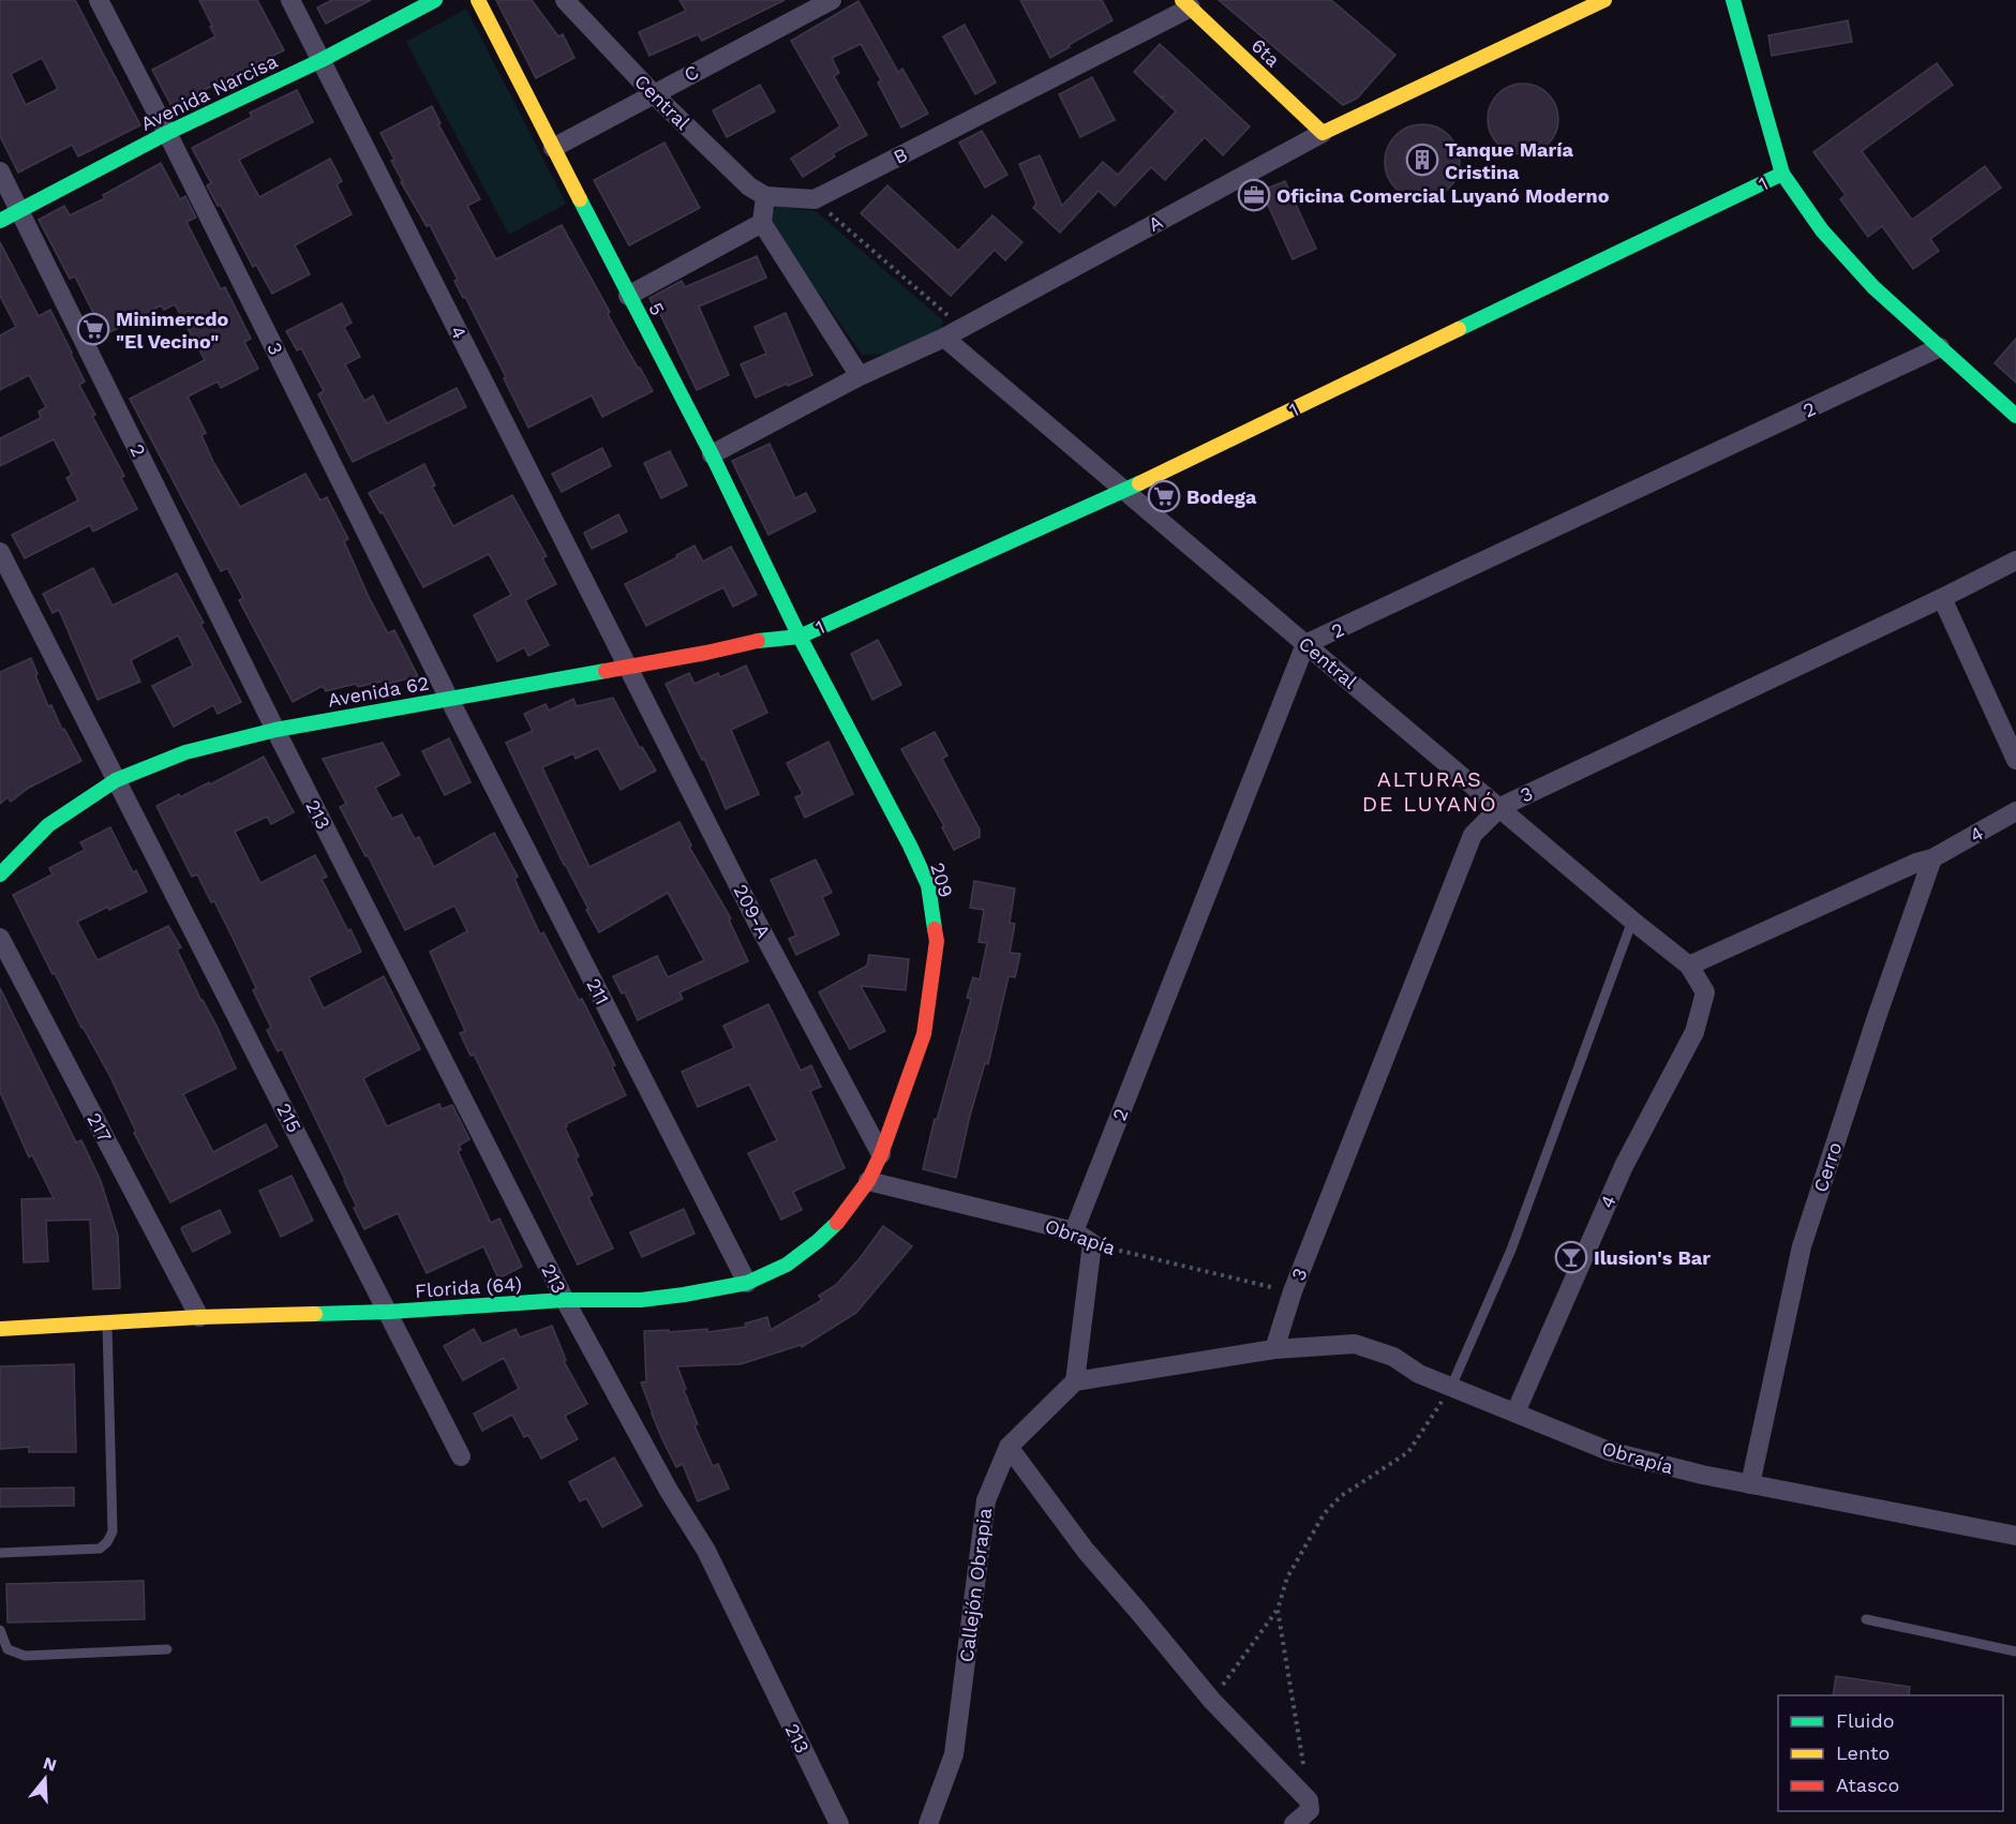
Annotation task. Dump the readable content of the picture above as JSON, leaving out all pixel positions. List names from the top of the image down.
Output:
{
  "streets": {
    "street": [
      "6ta",
      "C",
      "Avenida Narcisa",
      "Central",
      "B",
      "1",
      "A",
      "5",
      "4",
      "3",
      "2",
      "Avenida 62",
      "213",
      "209",
      "209-A",
      "211",
      "215",
      "217",
      "Cerro",
      "Obrapía",
      "Florida (64)",
      "Callejón Obrapia"
    ]
  },
  "crossings": [
    ["6ta", "B"],
    ["6ta", "A"],
    ["C", "Central"],
    ["C", "5"],
    ["Avenida Narcisa", "4"],
    ["Avenida Narcisa", "3"],
    ["Avenida Narcisa", "2"],
    ["Central", "1"],
    ["Central", "A"],
    ["Central", "4"],
    ["Central", "3"],
    ["Central", "2"],
    ["1", "5"],
    ["1", "Avenida 62"],
    ["1", "209"],
    ["A", "5"],
    ["5", "Avenida 62"],
    ["5", "209"],
    ["4", "Avenida 62"],
    ["4", "209-A"],
    ["4", "Cerro"],
    ["4", "Obrapía"],
    ["3", "Avenida 62"],
    ["3", "211"],
    ["3", "Obrapía"],
    ["2", "Avenida 62"],
    ["2", "213"],
    ["2", "Obrapía"],
    ["Avenida 62", "213"],
    ["Avenida 62", "209"],
    ["Avenida 62", "209-A"],
    ["Avenida 62", "211"],
    ["Avenida 62", "215"],
    ["213", "Florida (64)"],
    ["209", "209-A"],
    ["209", "Florida (64)"],
    ["209-A", "Florida (64)"],
    ["211", "Florida (64)"],
    ["215", "Florida (64)"],
    ["217", "Florida (64)"],
    ["Cerro", "Obrapía"],
    ["Obrapía", "Florida (64)"]
  ],
  "districts": ["ALTURAS DE LUYANÓ"],
  "places": {
    "building": ["Tanque María Cristina"],
    "office": ["Oficina Comercial Luyanó Moderno"],
    "supermarket": ["Minimercdo \"El Vecino\"", "Bodega"],
    "bar": ["Ilusion's Bar"]
  },
  "legend": ["Fluido", "Lento", "Atasco"],
  "north": "top"
}
